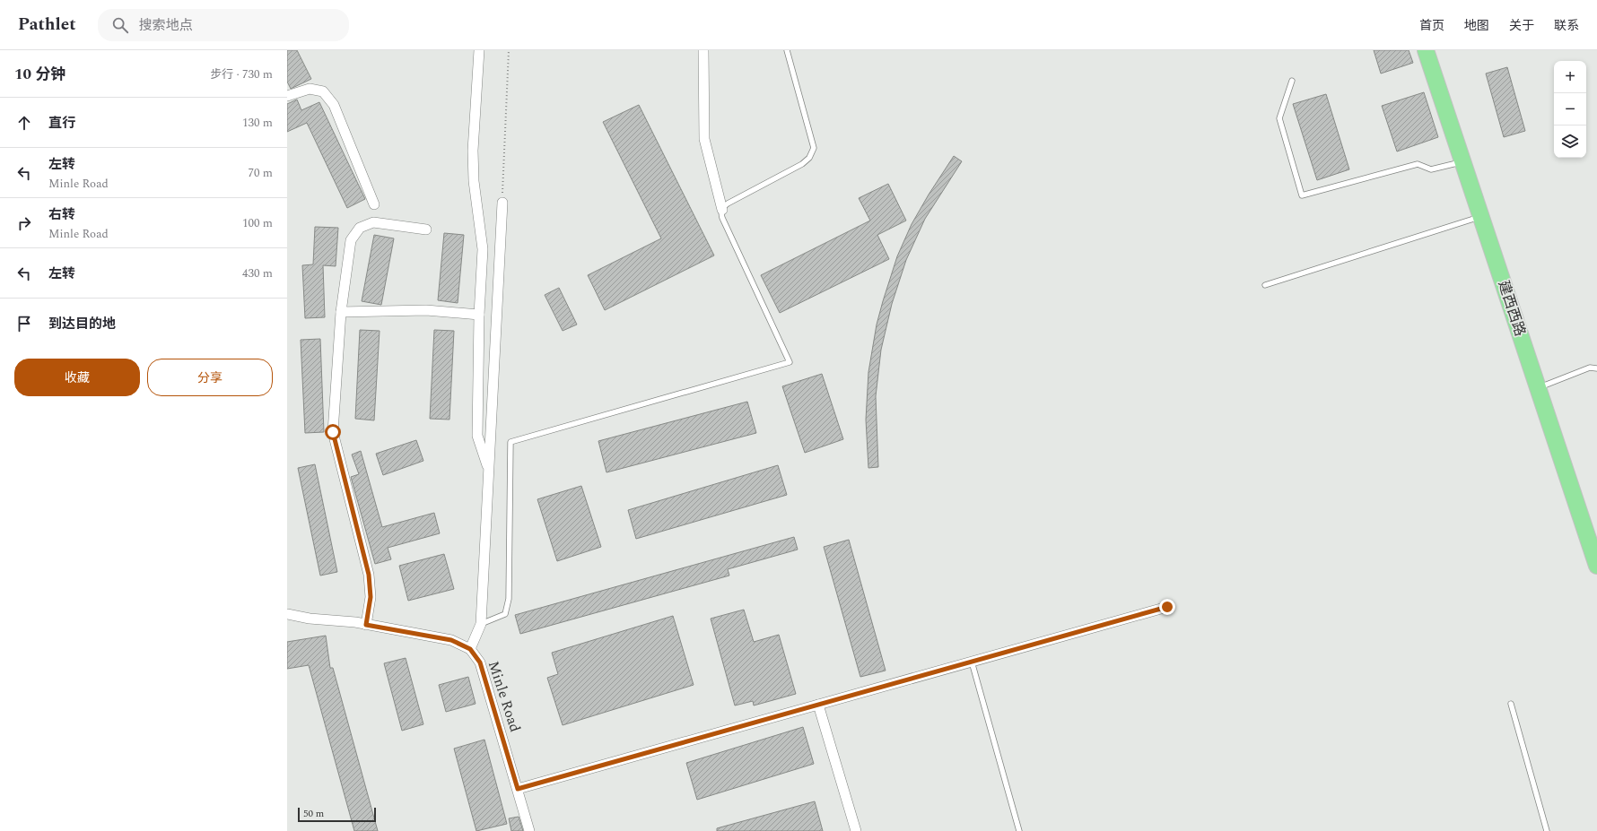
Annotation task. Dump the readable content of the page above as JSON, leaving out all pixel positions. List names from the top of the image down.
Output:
{
  "streets": {
    "highway": ["建西西路"],
    "street": ["Minle Road"]
  },
  "scale_bar": "50 m",
  "page": {
    "header": "Pathlet",
    "search": "搜索地点",
    "nav": [
      "首页",
      "地图",
      "关于",
      "联系"
    ],
    "heading": ["10 分钟", "步行 · 730 m"],
    "map_buttons": ["+", "−"],
    "list": [
      ["直行", "130 m"],
      ["左转", "Minle Road", "70 m"],
      ["右转", "Minle Road", "100 m"],
      ["左转", "430 m"],
      "到达目的地"
    ],
    "buttons": ["收藏", "分享"],
    "scale": "50 m"
  }
}
